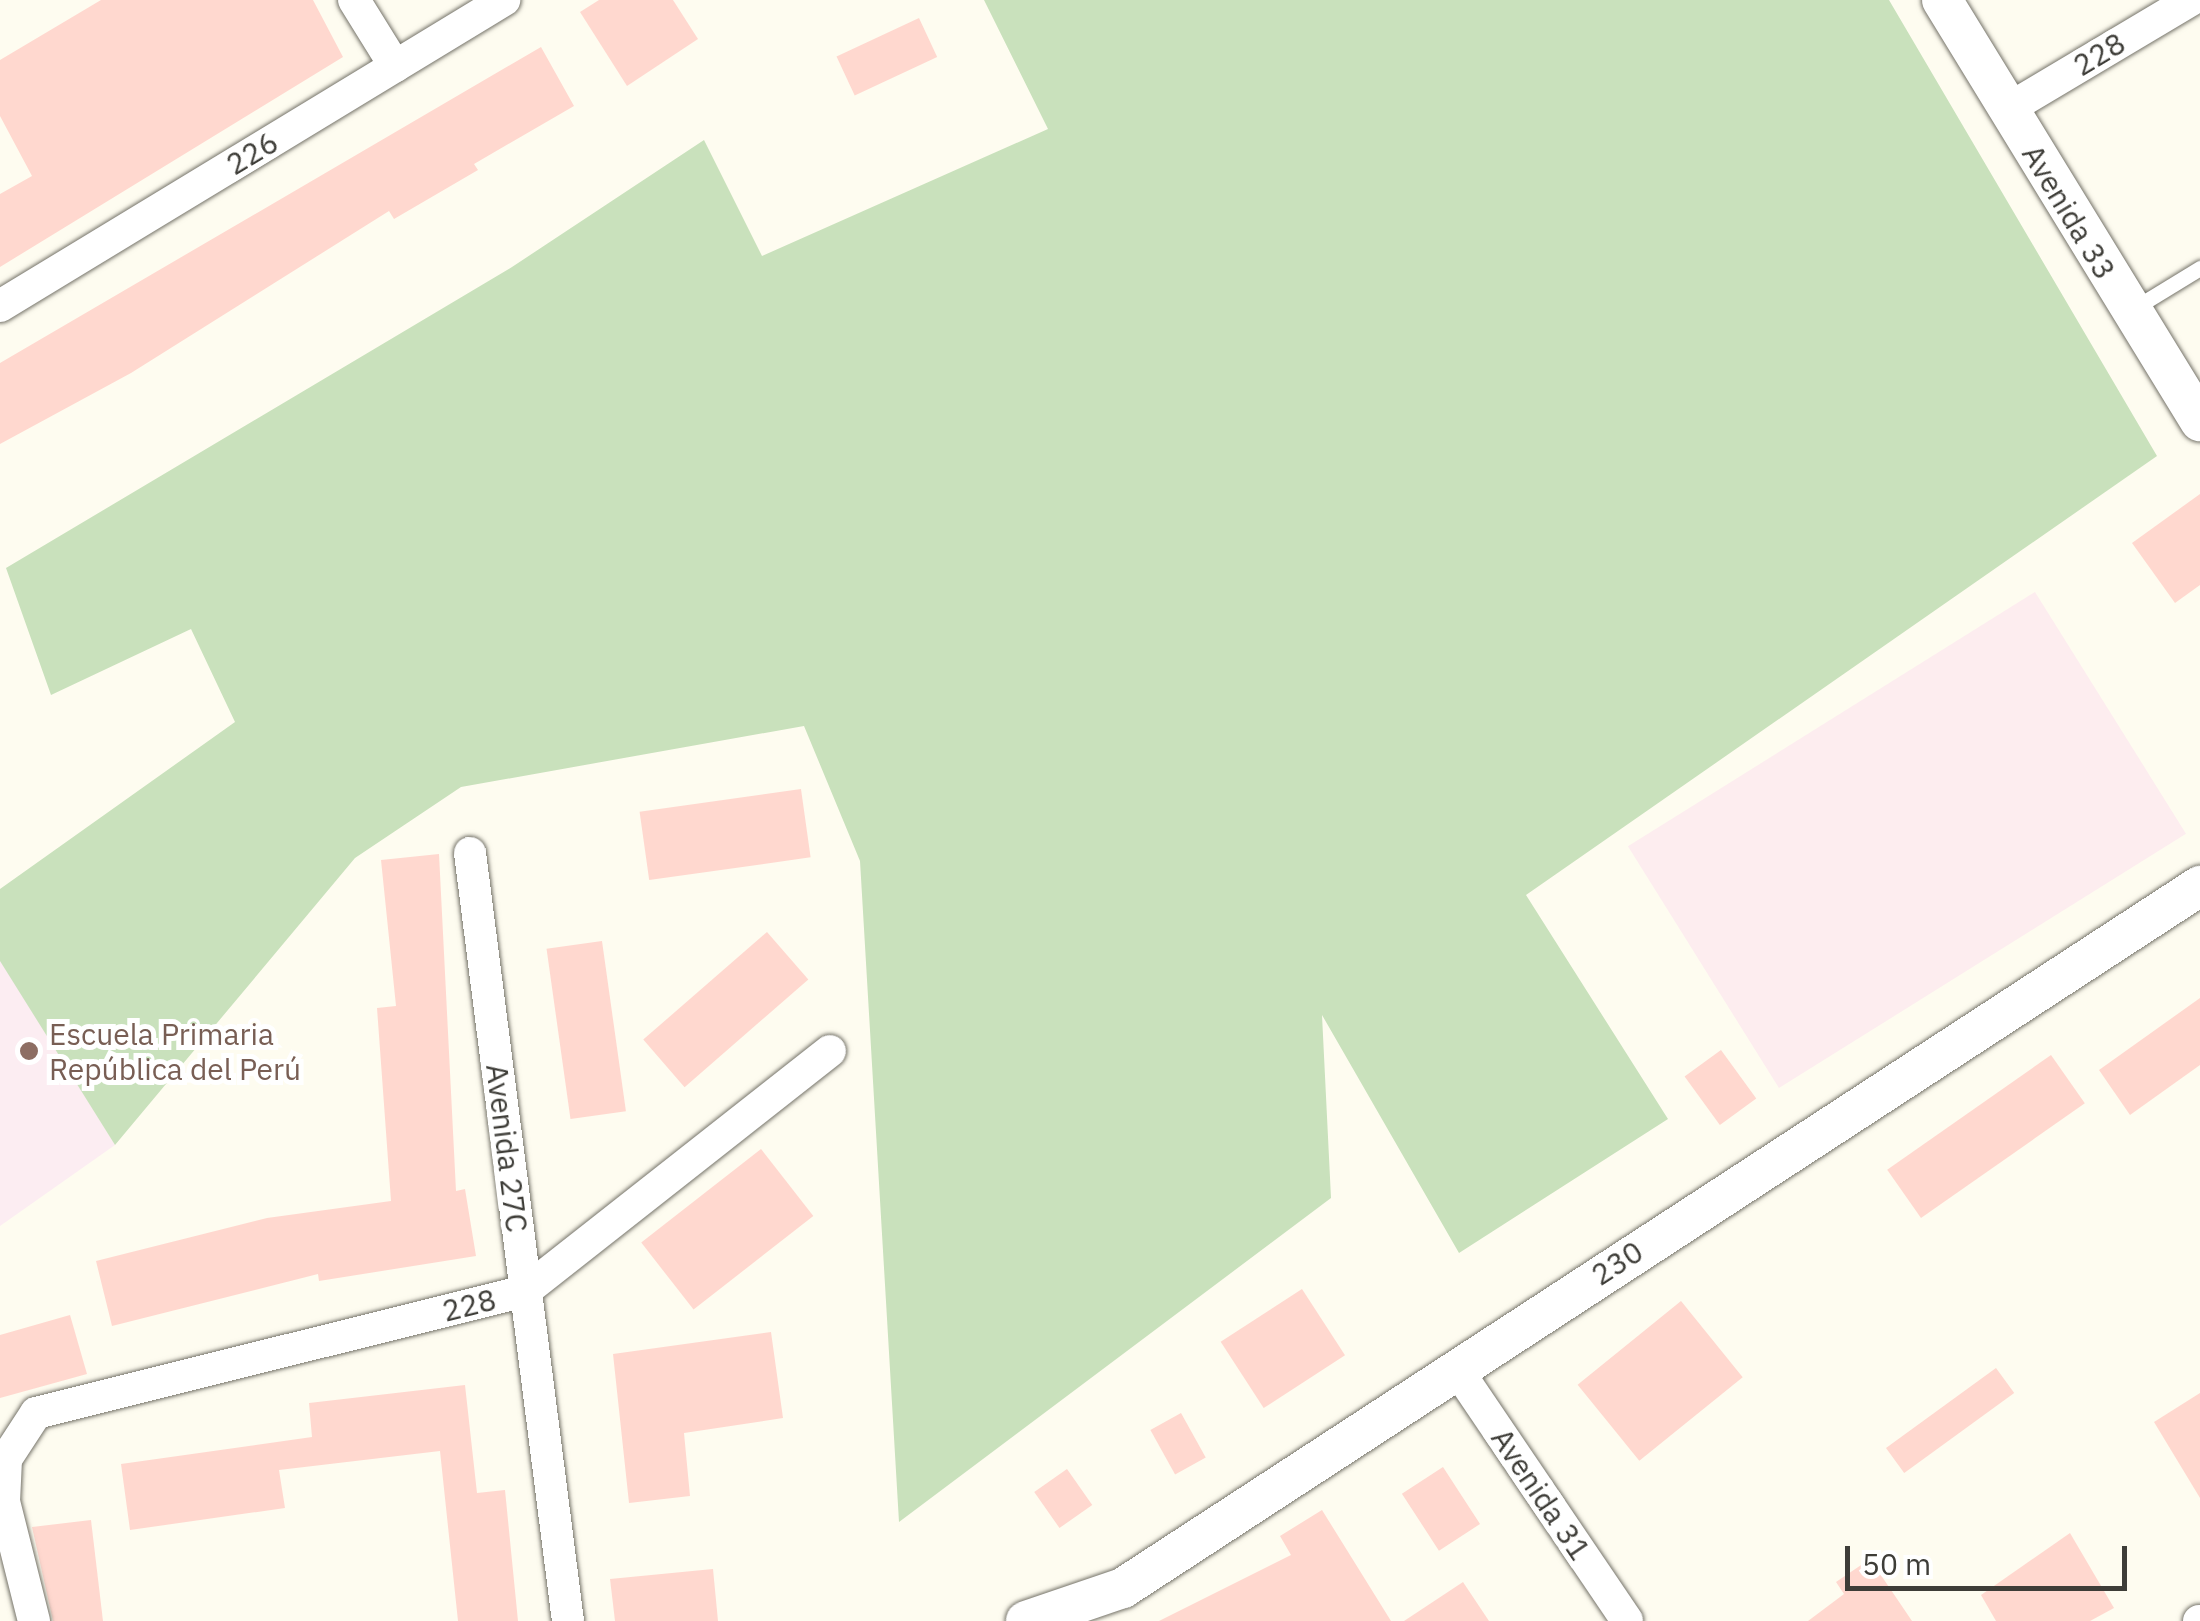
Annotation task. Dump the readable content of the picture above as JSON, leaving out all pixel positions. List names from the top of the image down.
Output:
{
  "streets": {
    "street": [
      "228",
      "226",
      "Avenida 33",
      "Avenida 27C",
      "230",
      "Avenida 31"
    ]
  },
  "crossings": [
    ["228", "Avenida 33"],
    ["228", "Avenida 27C"],
    ["230", "Avenida 31"]
  ],
  "places": ["Escuela Primaria República del Perú"],
  "scale_bar": "50 m"
}
